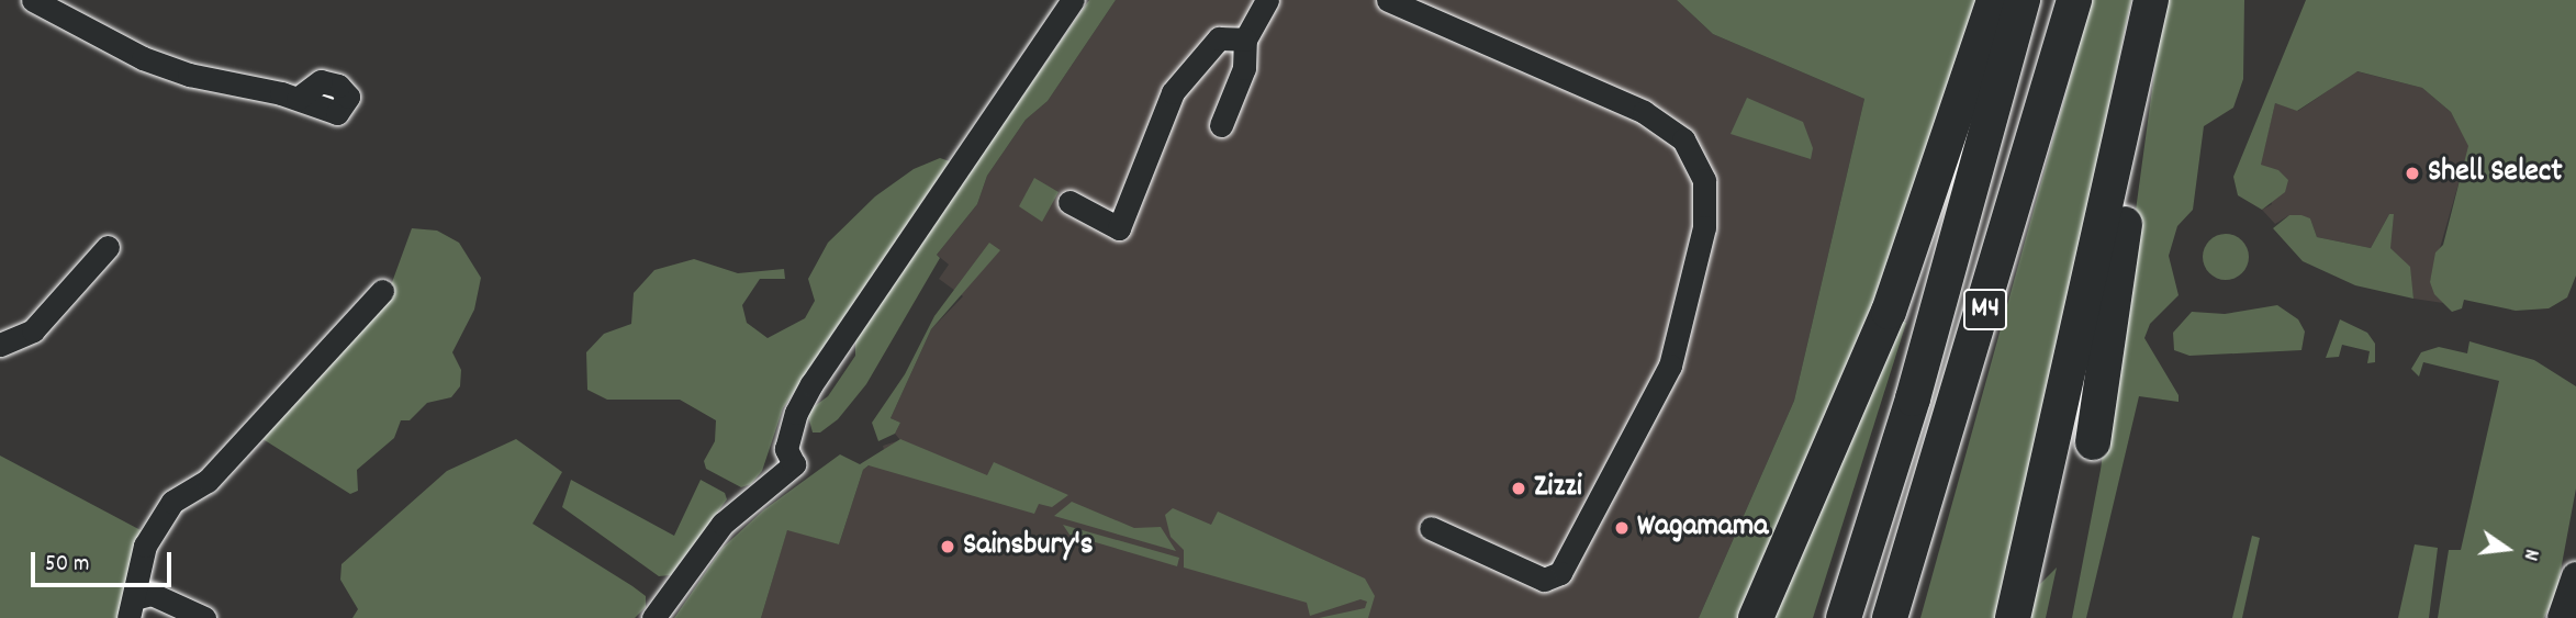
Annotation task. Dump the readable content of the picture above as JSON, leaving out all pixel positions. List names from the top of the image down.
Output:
{
  "streets": {
    "highway": ["M4"]
  },
  "places": [
    "Shell Select",
    "Zizzi",
    "Wagamama",
    "Sainsbury's"
  ],
  "scale_bar": "50 m",
  "north": "right"
}
